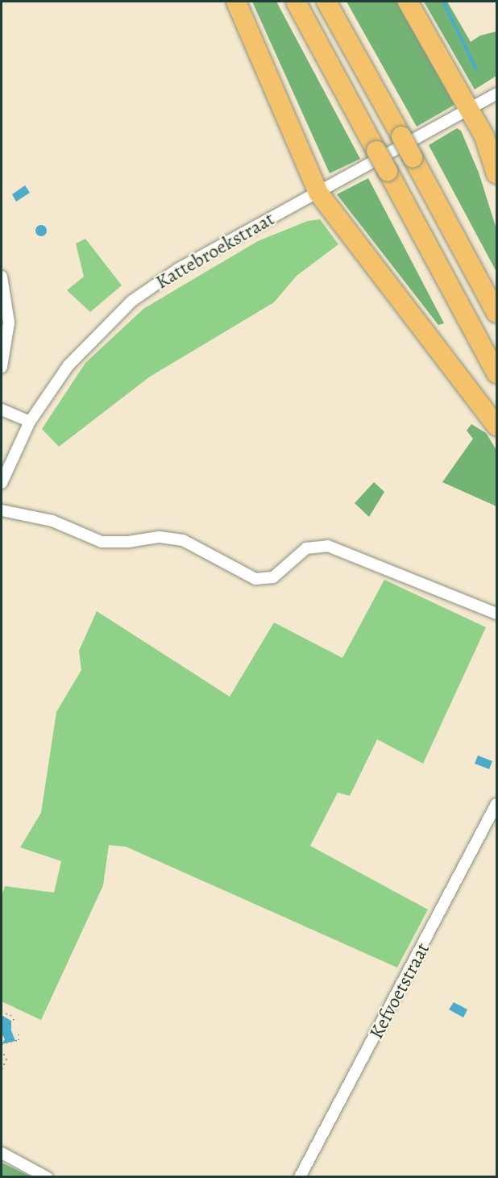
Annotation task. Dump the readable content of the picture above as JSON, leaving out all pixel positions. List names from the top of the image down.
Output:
{
  "streets": {
    "street": ["Kattebroekstraat", "Kefvoetstraat"]
  }
}
